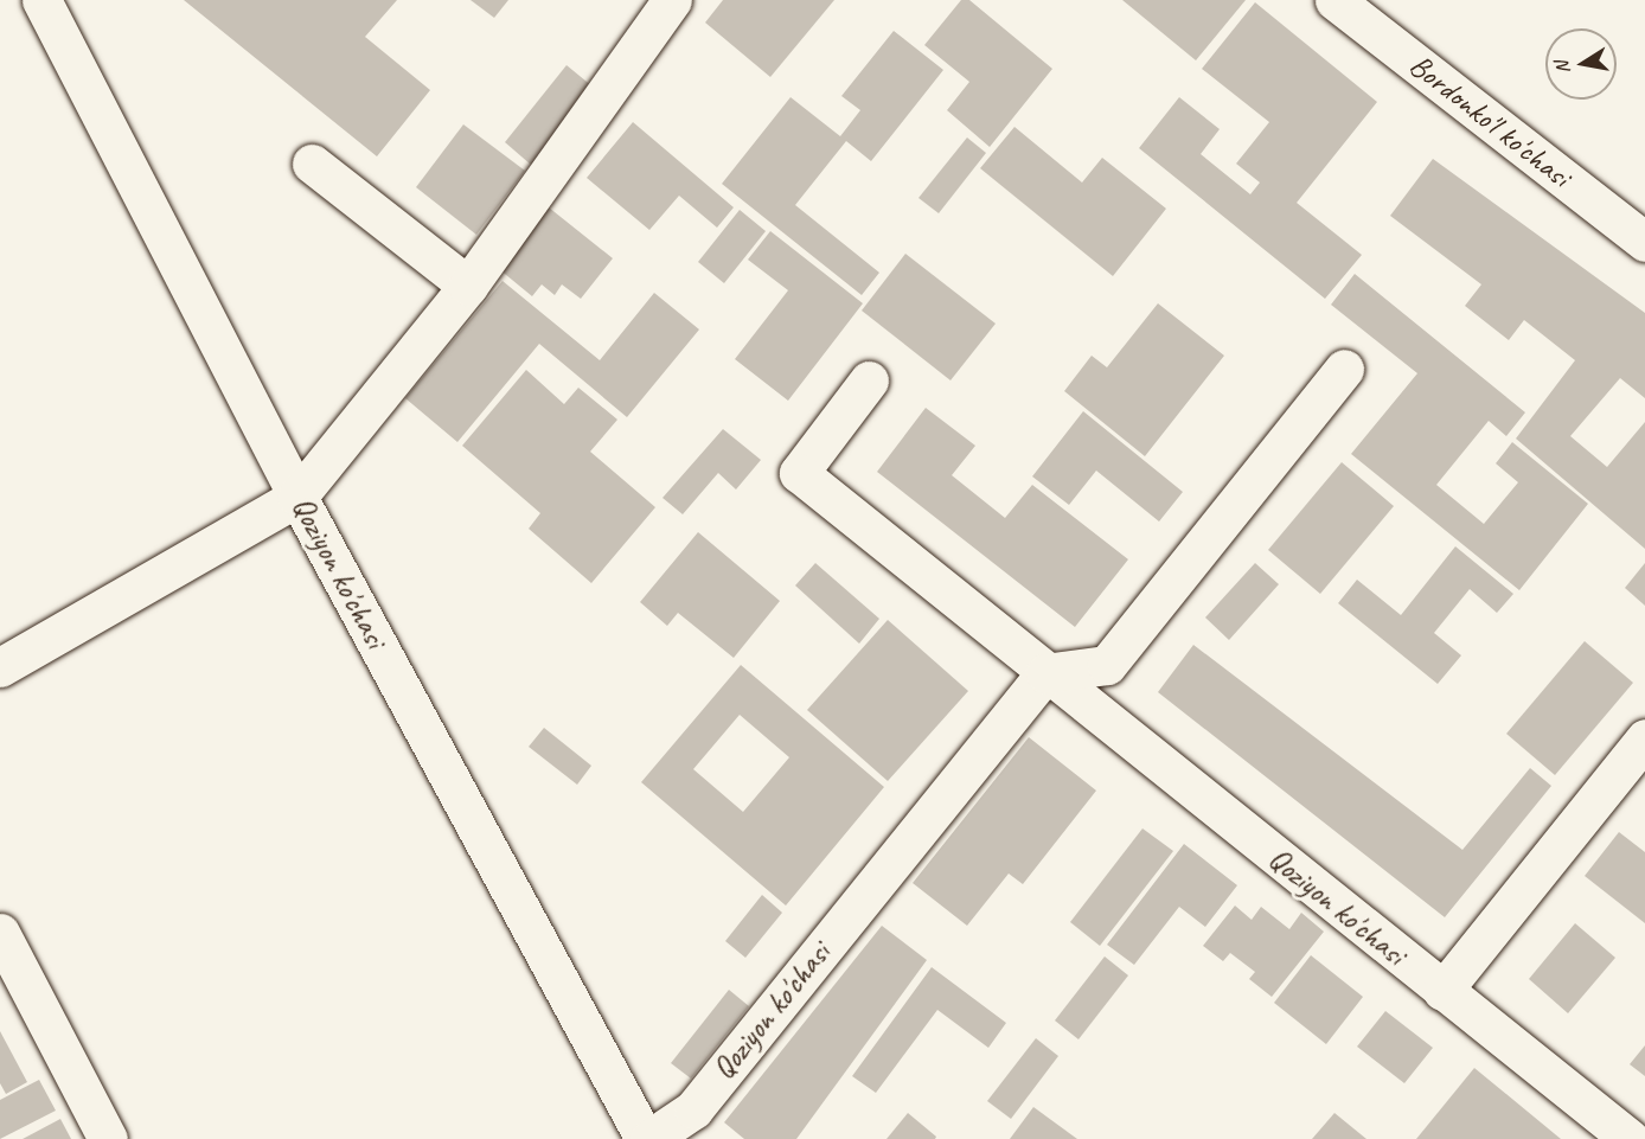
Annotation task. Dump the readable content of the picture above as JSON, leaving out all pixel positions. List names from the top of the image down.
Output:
{
  "streets": {
    "street": ["Bordonko'l ko'chasi", "Qoziyon ko'chasi"]
  },
  "north": "left"
}
